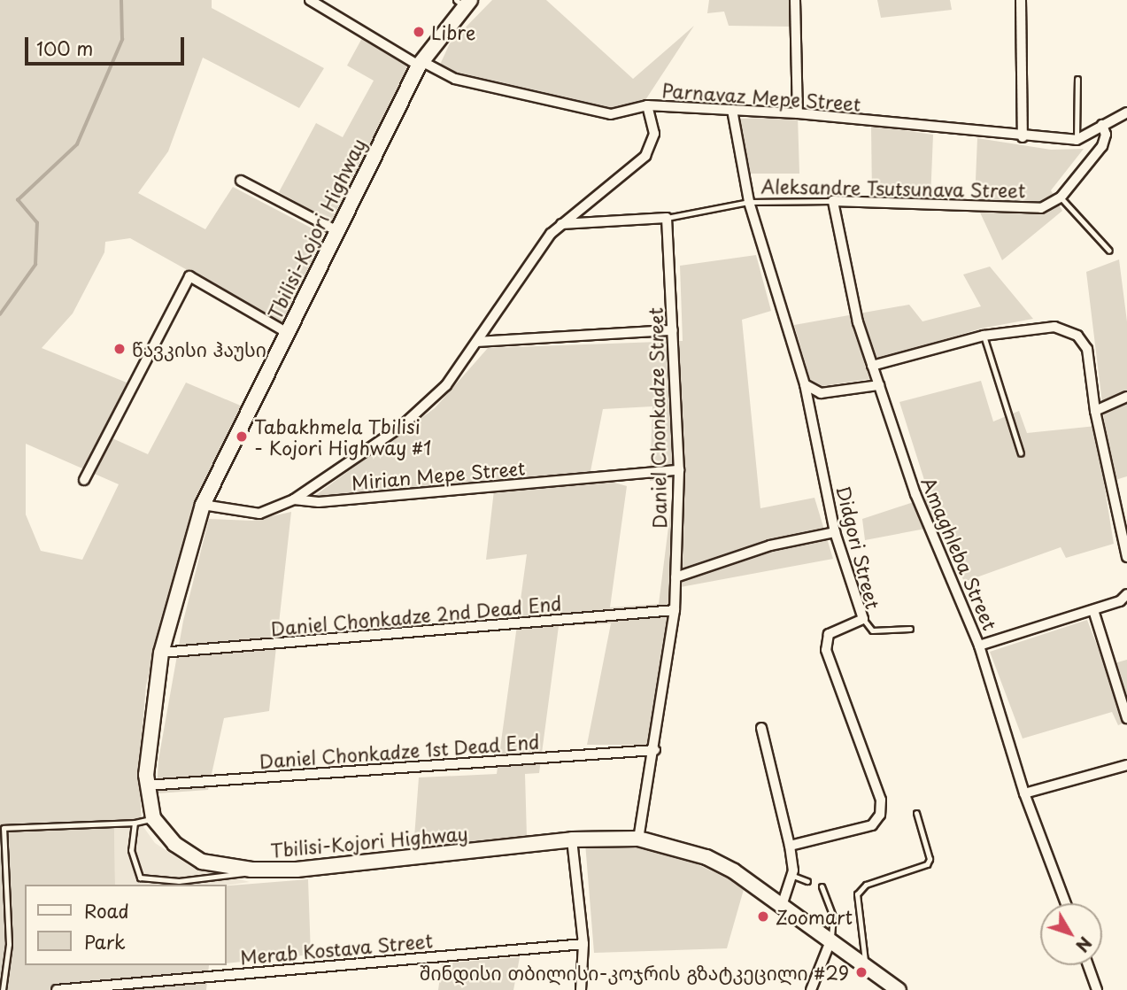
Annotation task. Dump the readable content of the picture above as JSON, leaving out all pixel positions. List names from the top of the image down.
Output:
{
  "streets": {
    "main road": ["Tbilisi-Kojori Highway"],
    "street": [
      "Parnavaz Mepe Street",
      "Aleksandre Tsutsunava Street",
      "Daniel Chonkadze Street",
      "Mirian Mepe Street",
      "Didgori Street",
      "Amaghleba Street",
      "Daniel Chonkadze 2nd Dead End",
      "Daniel Chonkadze 1st Dead End",
      "Merab Kostava Street"
    ]
  },
  "crossings": [
    ["Parnavaz Mepe Street", "Tbilisi-Kojori Highway"],
    ["Parnavaz Mepe Street", "Didgori Street"],
    ["Aleksandre Tsutsunava Street", "Daniel Chonkadze Street"],
    ["Aleksandre Tsutsunava Street", "Didgori Street"],
    ["Aleksandre Tsutsunava Street", "Amaghleba Street"],
    ["Tbilisi-Kojori Highway", "Daniel Chonkadze Street"],
    ["Tbilisi-Kojori Highway", "Mirian Mepe Street"],
    ["Tbilisi-Kojori Highway", "Daniel Chonkadze 2nd Dead End"],
    ["Tbilisi-Kojori Highway", "Daniel Chonkadze 1st Dead End"],
    ["Daniel Chonkadze Street", "Mirian Mepe Street"],
    ["Daniel Chonkadze Street", "Daniel Chonkadze 2nd Dead End"],
    ["Daniel Chonkadze Street", "Daniel Chonkadze 1st Dead End"]
  ],
  "places": [
    "Libre",
    "წავკისი ჰაუსი",
    "Tabakhmela Tbilisi - Kojori Highway #1",
    "Zoomart",
    "შინდისი თბილისი-კოჯრის გზატკეცილი #29"
  ],
  "legend": ["Road", "Park"],
  "scale_bar": "100 m",
  "north": "bottom right"
}
